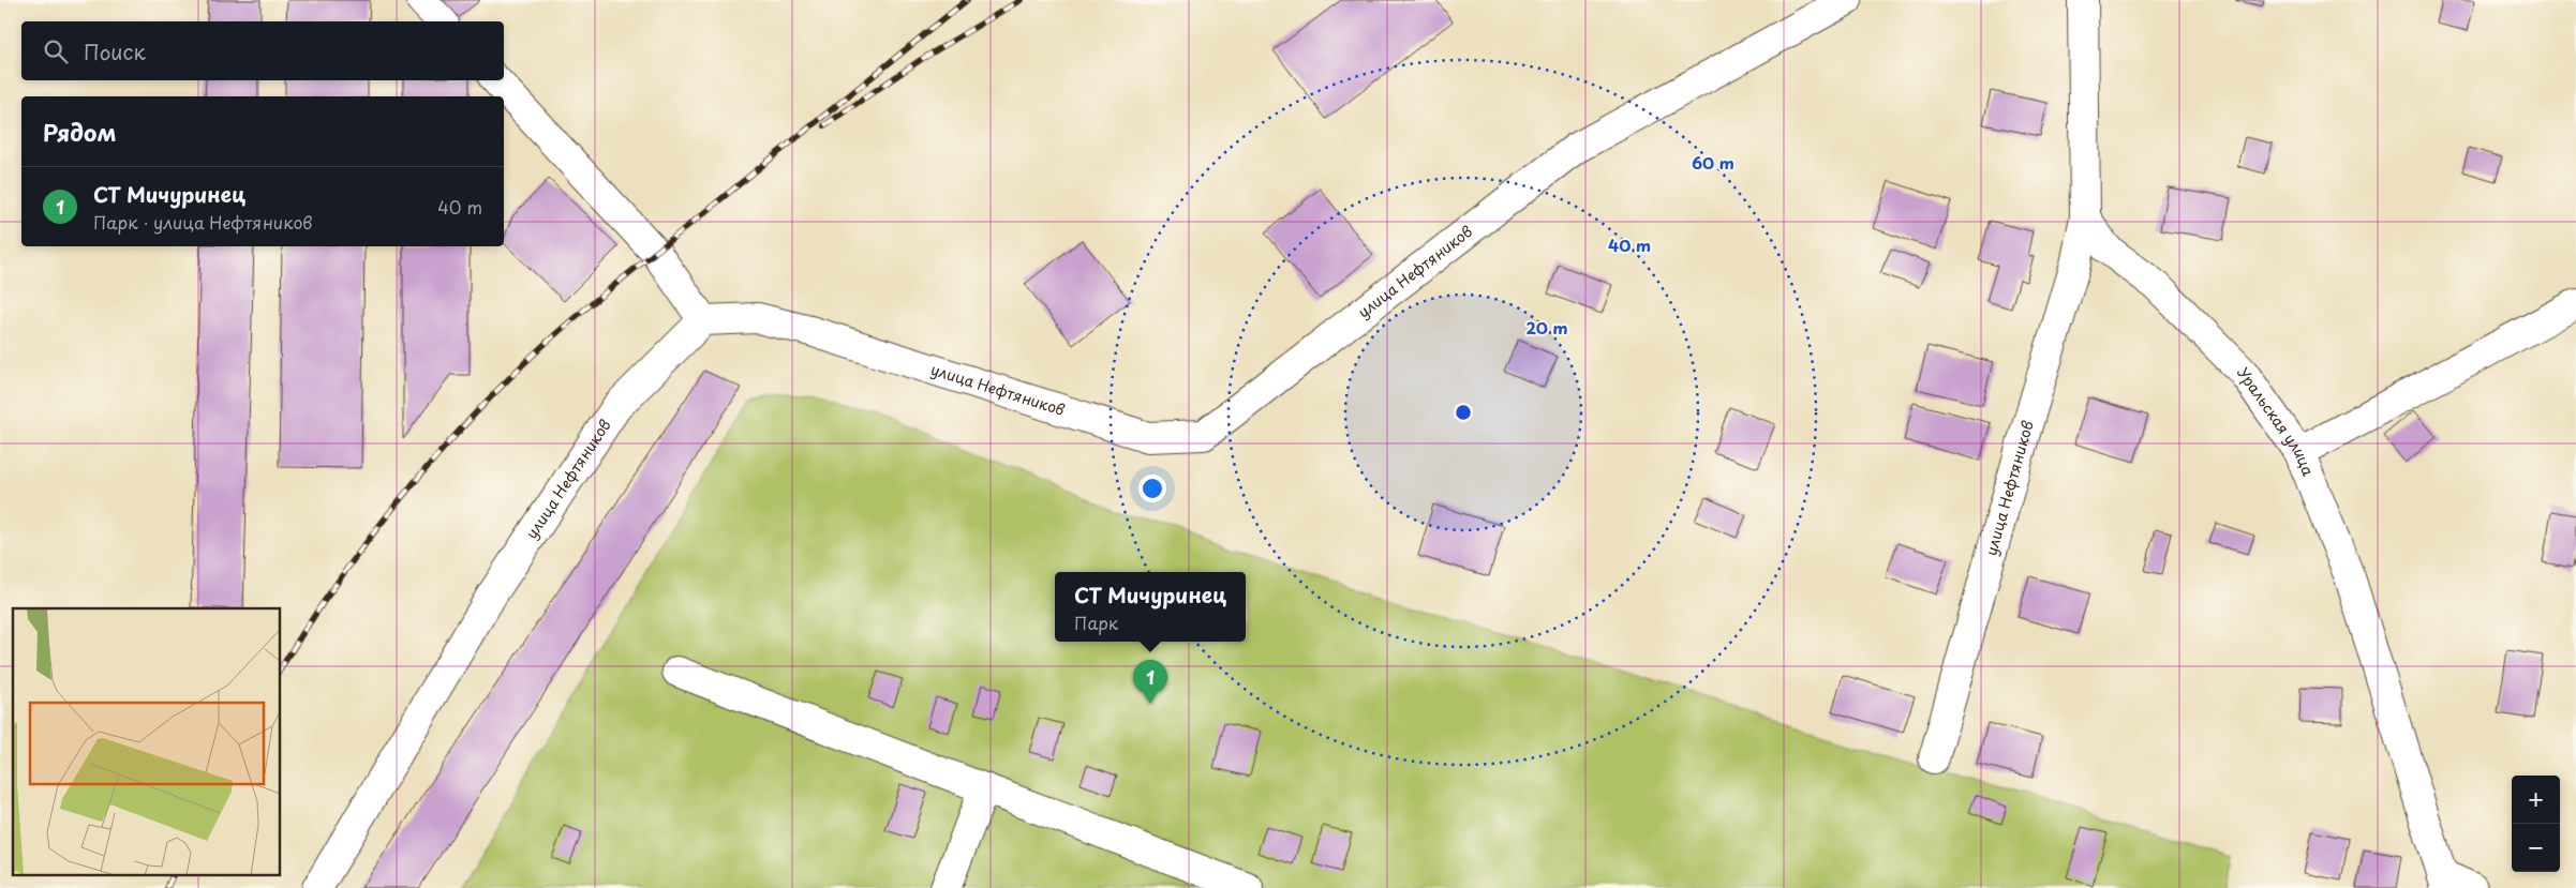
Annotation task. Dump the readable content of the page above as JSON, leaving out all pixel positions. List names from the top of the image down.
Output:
{
  "streets": {
    "street": ["улица Нефтяников", "Уральская улица"]
  },
  "crossings": [
    ["улица Нефтяников", "Уральская улица"]
  ],
  "page": {
    "search": "Поиск",
    "heading": "Рядом",
    "list": [
      {
        "mark": "1",
        "name": "СТ Мичуринец",
        "note": "Парк · улица Нефтяников",
        "value": "40 m"
      }
    ],
    "popup": ["СТ Мичуринец", "Парк"],
    "pins": "1",
    "map_buttons": ["+", "−"]
  },
  "rings": ["60 m", "40 m", "20 m"]
}
